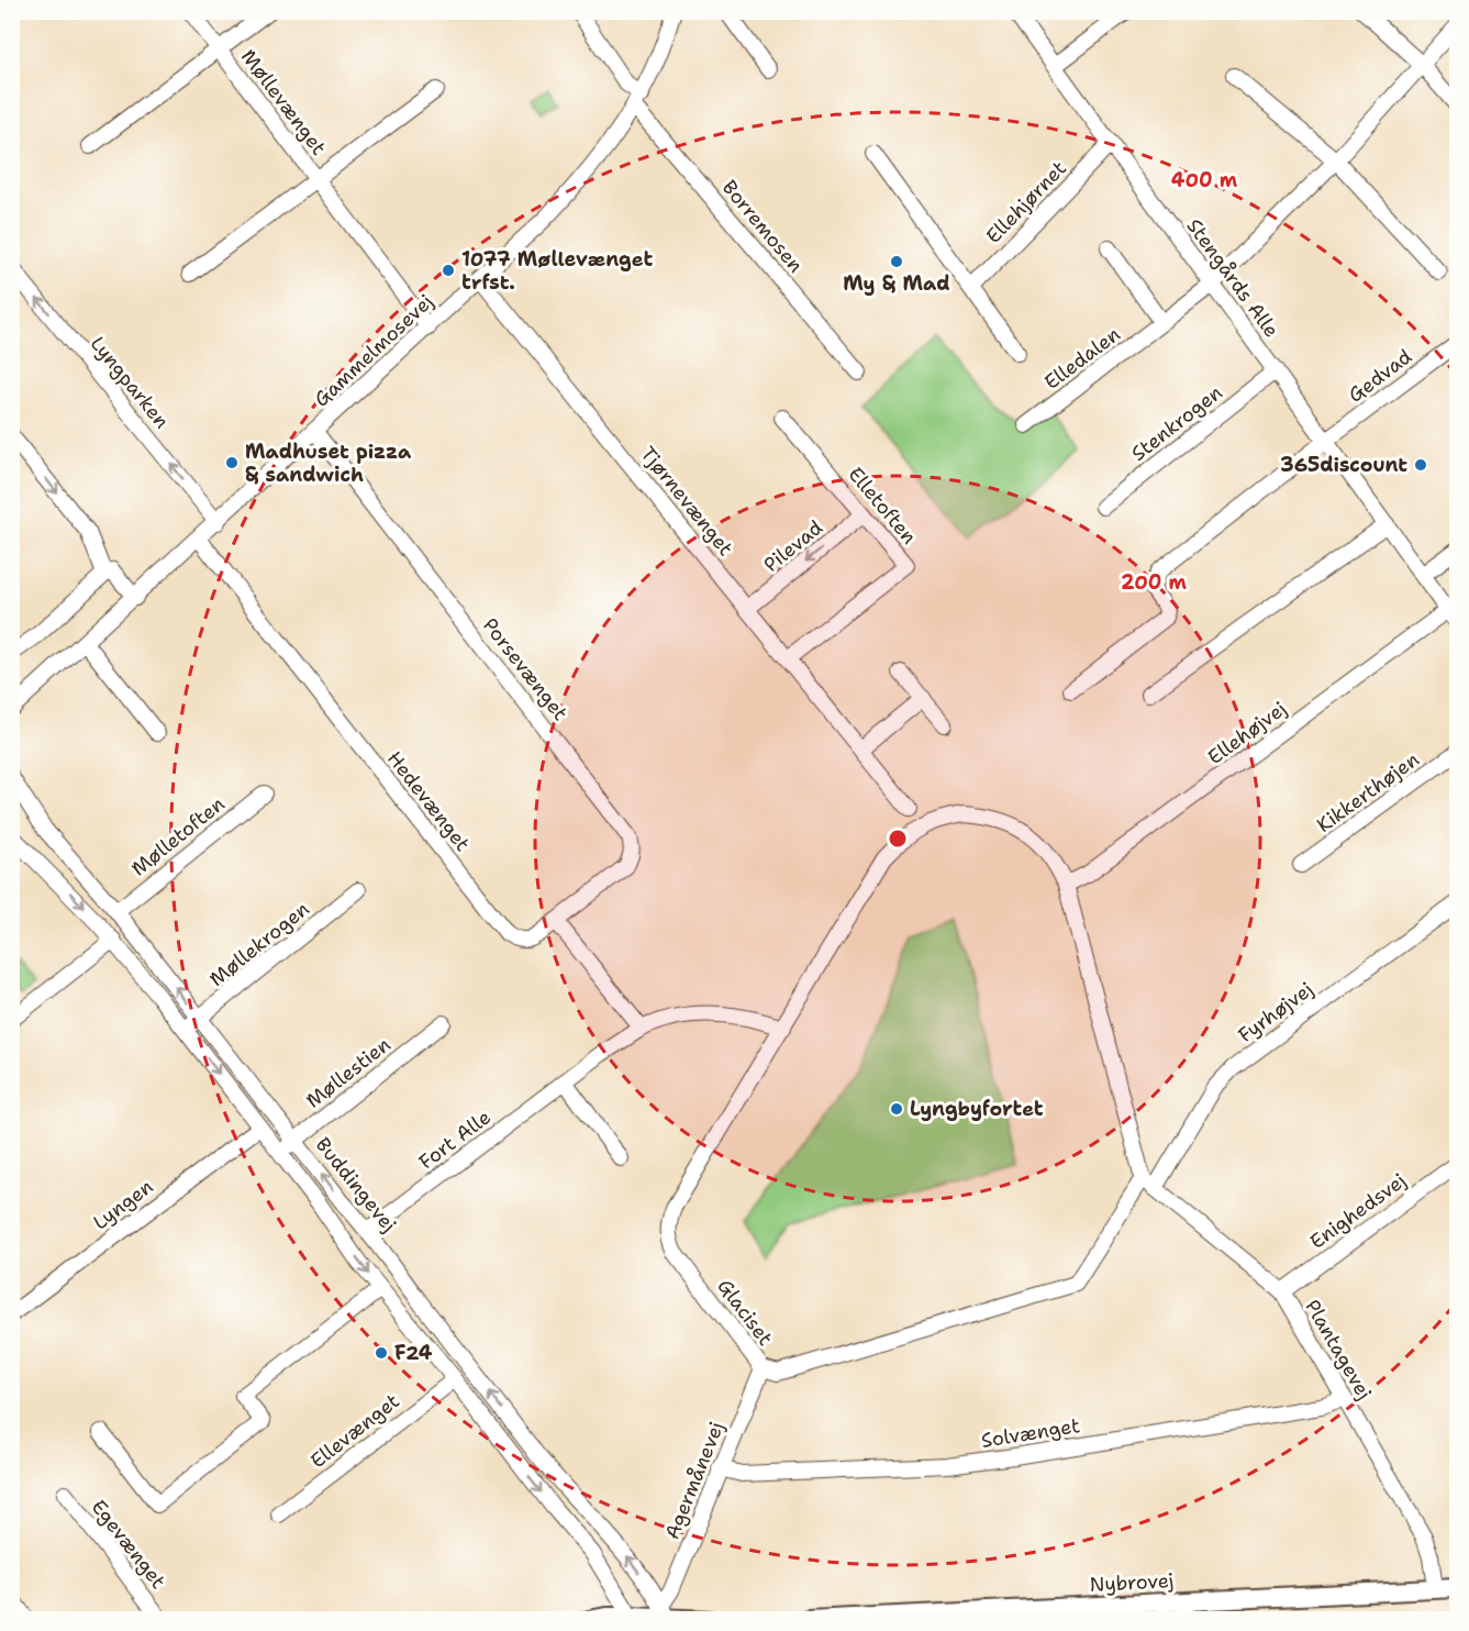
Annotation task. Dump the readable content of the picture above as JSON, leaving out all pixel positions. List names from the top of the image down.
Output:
{
  "streets": {
    "main road": ["Nybrovej"],
    "street": [
      "Møllevænget",
      "Ellehjørnet",
      "Borremosen",
      "Stengårds Alle",
      "Gammelmosevej",
      "Elledalen",
      "Gedvad",
      "Lyngparken",
      "Stenkrogen",
      "Tjørnevænget",
      "Elletoften",
      "Pilevad",
      "Porsevænget",
      "Ellehøjvej",
      "Kikkerthøjen",
      "Hedevænget",
      "Mølletoften",
      "Møllekrogen",
      "Fyrhøjvej",
      "Møllestien",
      "Fort Alle",
      "Buddingevej",
      "Lyngen",
      "Enighedsvej",
      "Glaciset",
      "Plantagevej",
      "Ellevænget",
      "Solvænget",
      "Agermånevej",
      "Egevænget"
    ]
  },
  "crossings": [
    ["Møllevænget", "Gammelmosevej"],
    ["Ellehjørnet", "Stengårds Alle"],
    ["Borremosen", "Gammelmosevej"],
    ["Stengårds Alle", "Elledalen"],
    ["Stengårds Alle", "Gedvad"],
    ["Stengårds Alle", "Stenkrogen"],
    ["Stengårds Alle", "Ellehøjvej"],
    ["Gammelmosevej", "Lyngparken"],
    ["Gammelmosevej", "Tjørnevænget"],
    ["Gammelmosevej", "Porsevænget"],
    ["Gammelmosevej", "Hedevænget"],
    ["Tjørnevænget", "Elletoften"],
    ["Tjørnevænget", "Pilevad"],
    ["Elletoften", "Pilevad"],
    ["Porsevænget", "Hedevænget"],
    ["Ellehøjvej", "Glaciset"],
    ["Mølletoften", "Buddingevej"],
    ["Møllekrogen", "Buddingevej"],
    ["Fyrhøjvej", "Glaciset"],
    ["Fyrhøjvej", "Plantagevej"],
    ["Møllestien", "Buddingevej"],
    ["Fort Alle", "Buddingevej"],
    ["Fort Alle", "Glaciset"],
    ["Buddingevej", "Lyngen"],
    ["Buddingevej", "Ellevænget"],
    ["Buddingevej", "Agermånevej"],
    ["Enighedsvej", "Plantagevej"],
    ["Glaciset", "Plantagevej"],
    ["Glaciset", "Agermånevej"],
    ["Plantagevej", "Solvænget"],
    ["Plantagevej", "Nybrovej"],
    ["Solvænget", "Agermånevej"]
  ],
  "one_way": ["Pilevad"],
  "places": [
    "My & Mad",
    "1077 Møllevænget trfst.",
    "Madhuset pizza & sandwich",
    "365discount",
    "Lyngbyfortet",
    "F24"
  ],
  "rings": ["400 m", "200 m"]
}
